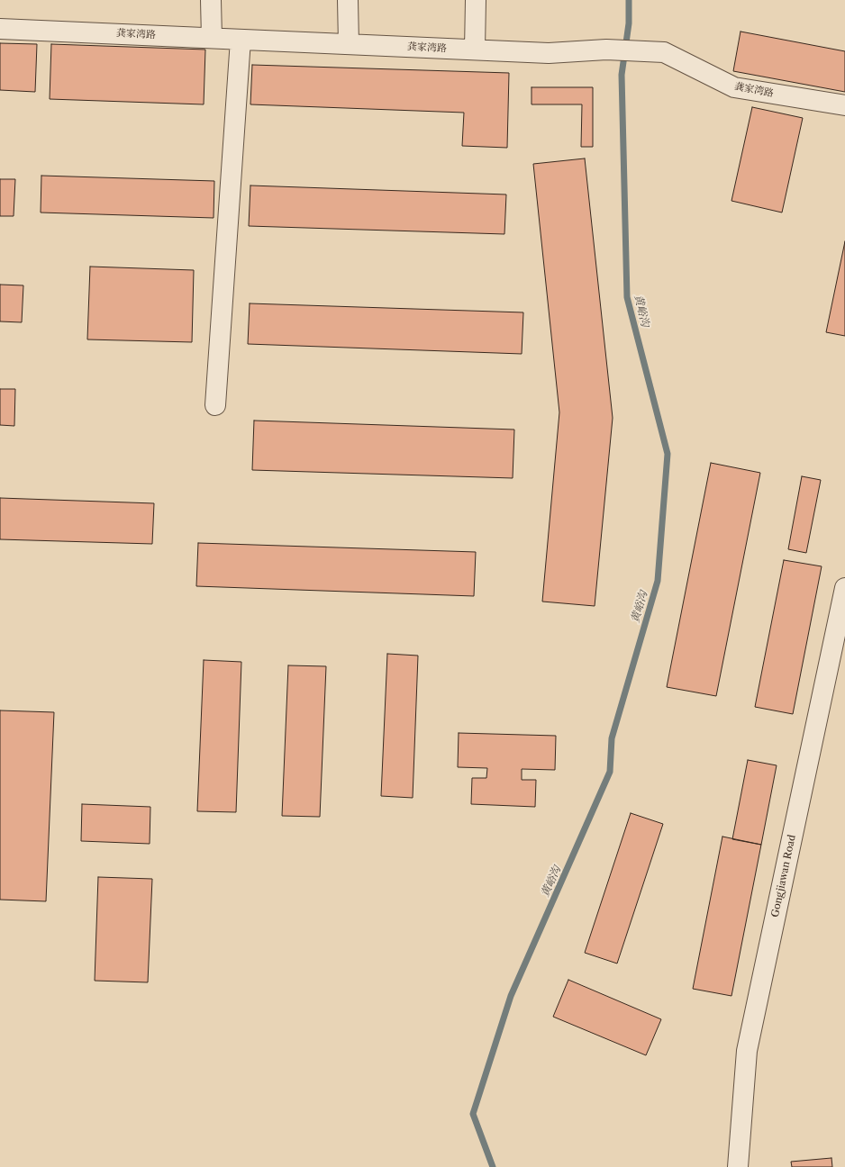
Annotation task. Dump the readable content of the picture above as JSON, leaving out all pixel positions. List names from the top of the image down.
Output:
{
  "streets": {
    "street": ["龚家湾路", "Gongjiawan Road"]
  },
  "water": ["黄峪沟"]
}
